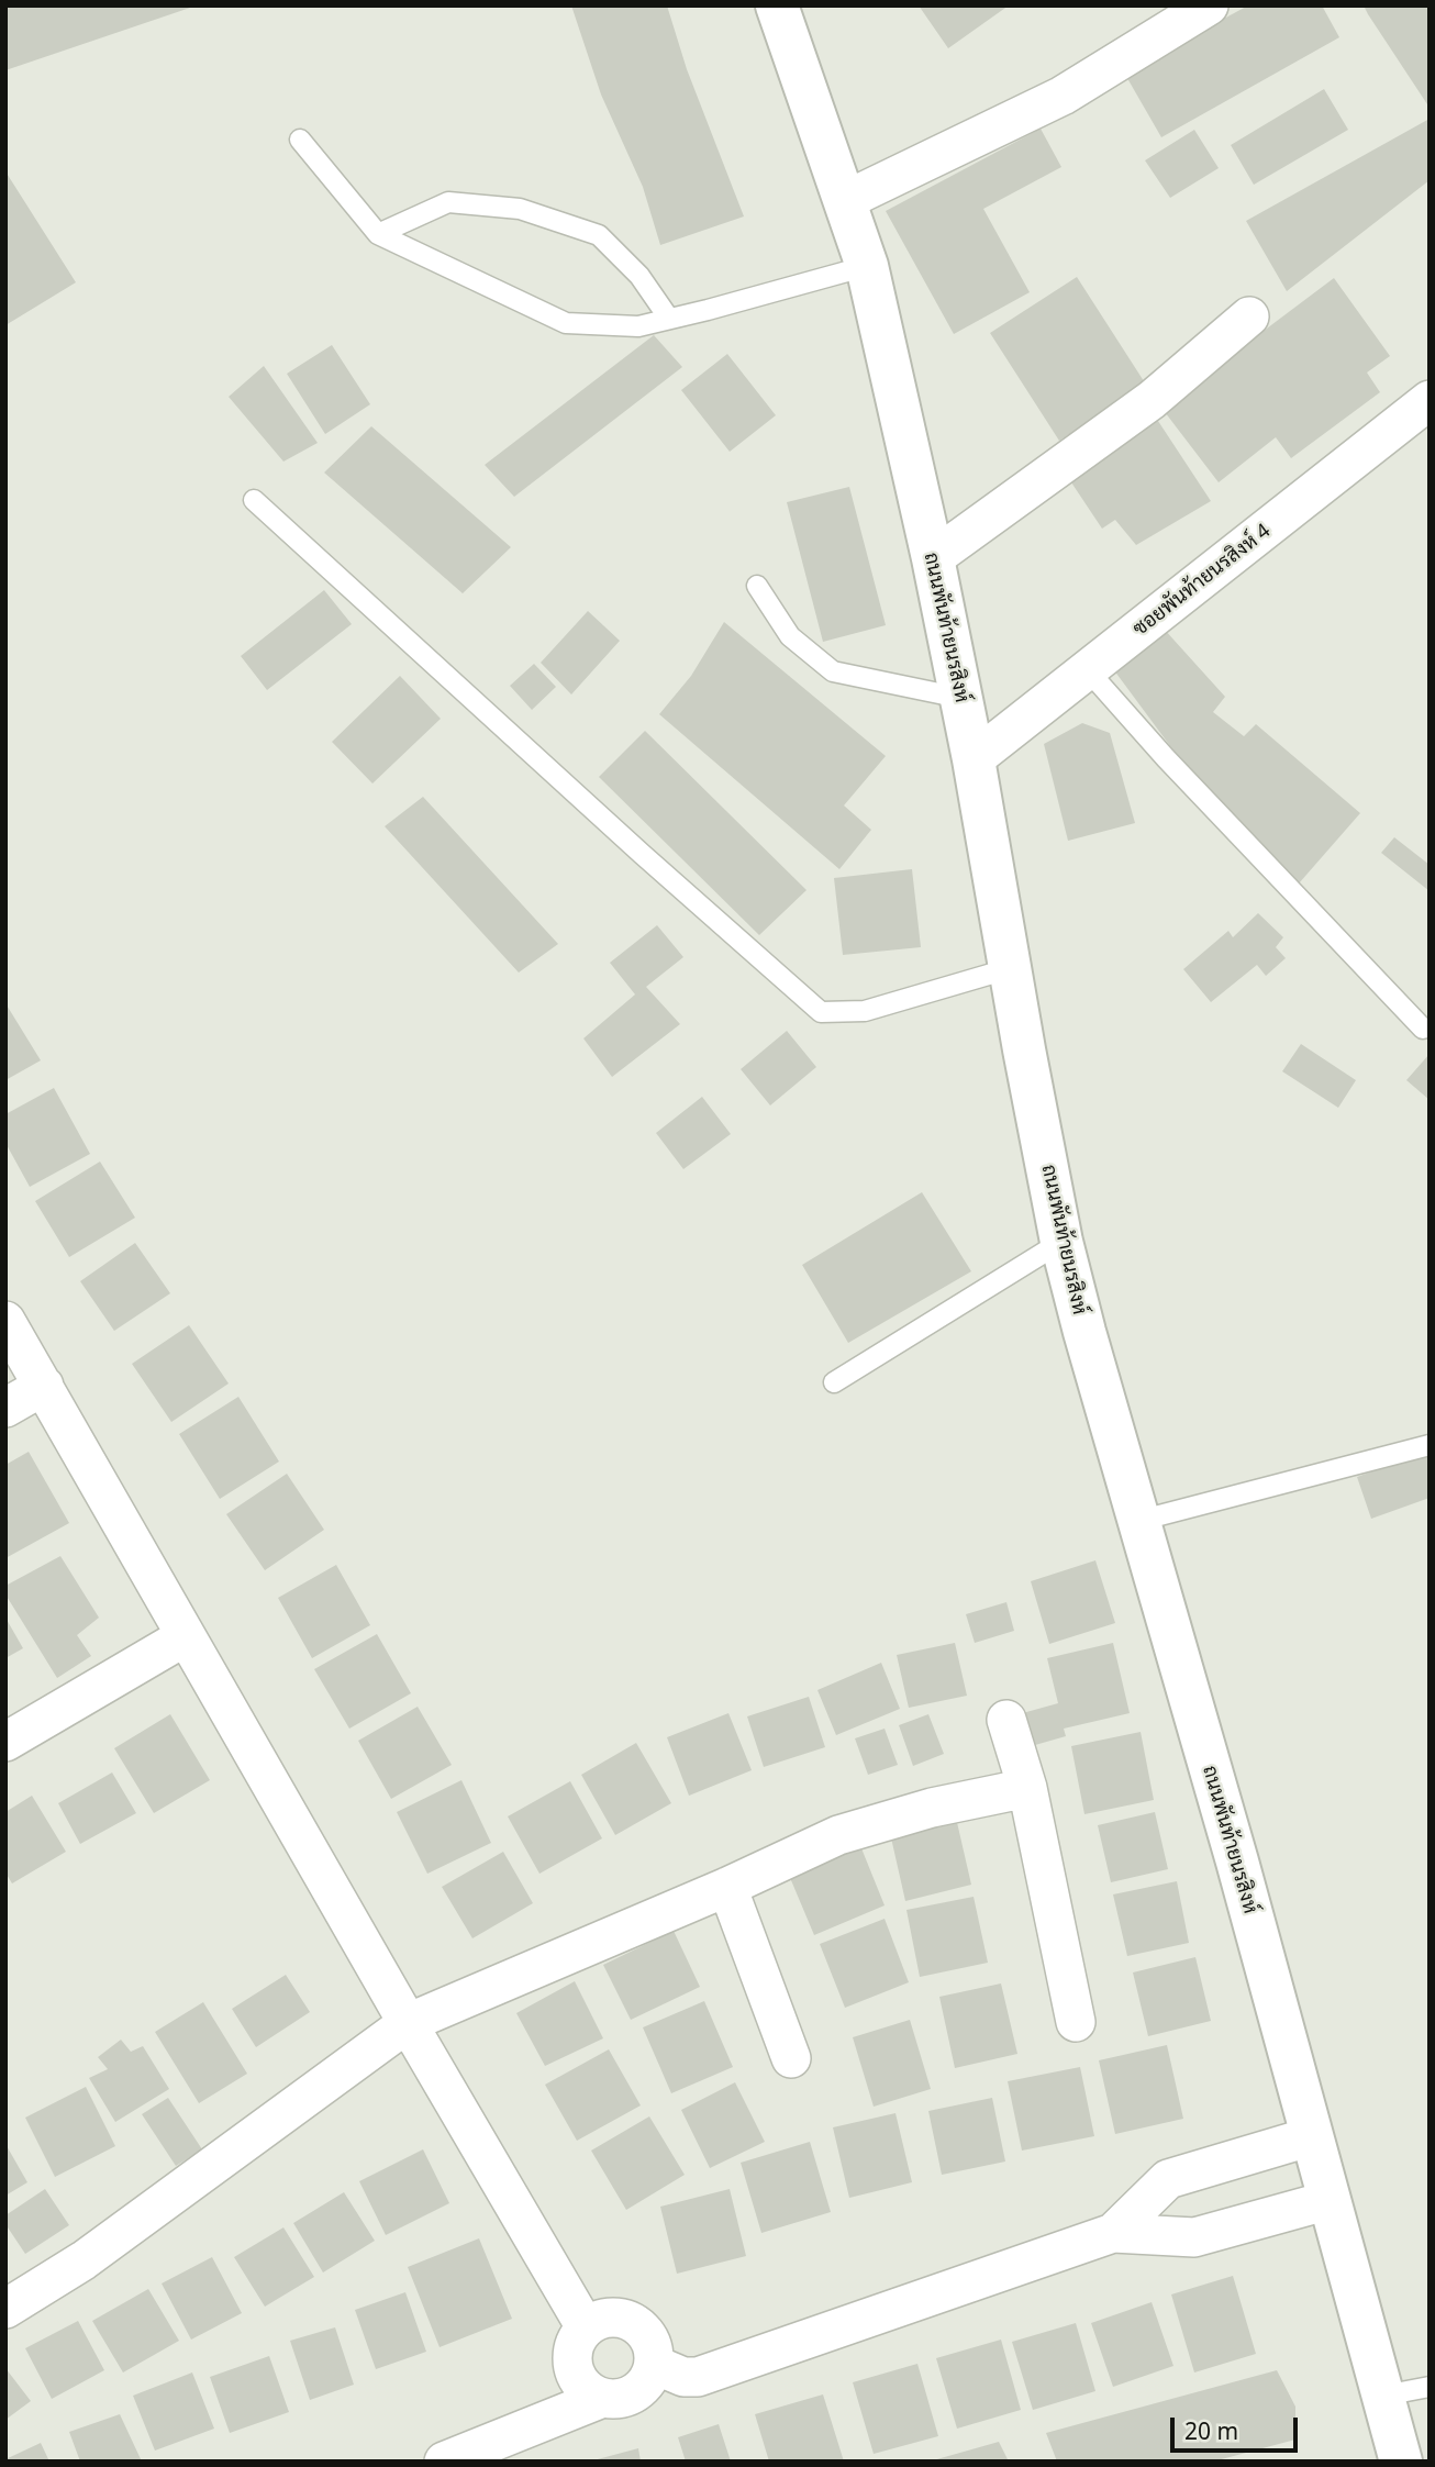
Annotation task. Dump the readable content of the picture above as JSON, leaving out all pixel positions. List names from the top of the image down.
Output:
{
  "streets": {
    "street": ["ซอยพันท้ายนรสิงห์ 4", "ถนนพันท้ายนรสิงห์"]
  },
  "crossings": [
    ["ซอยพันท้ายนรสิงห์ 4", "ถนนพันท้ายนรสิงห์"]
  ],
  "scale_bar": "20 m"
}
